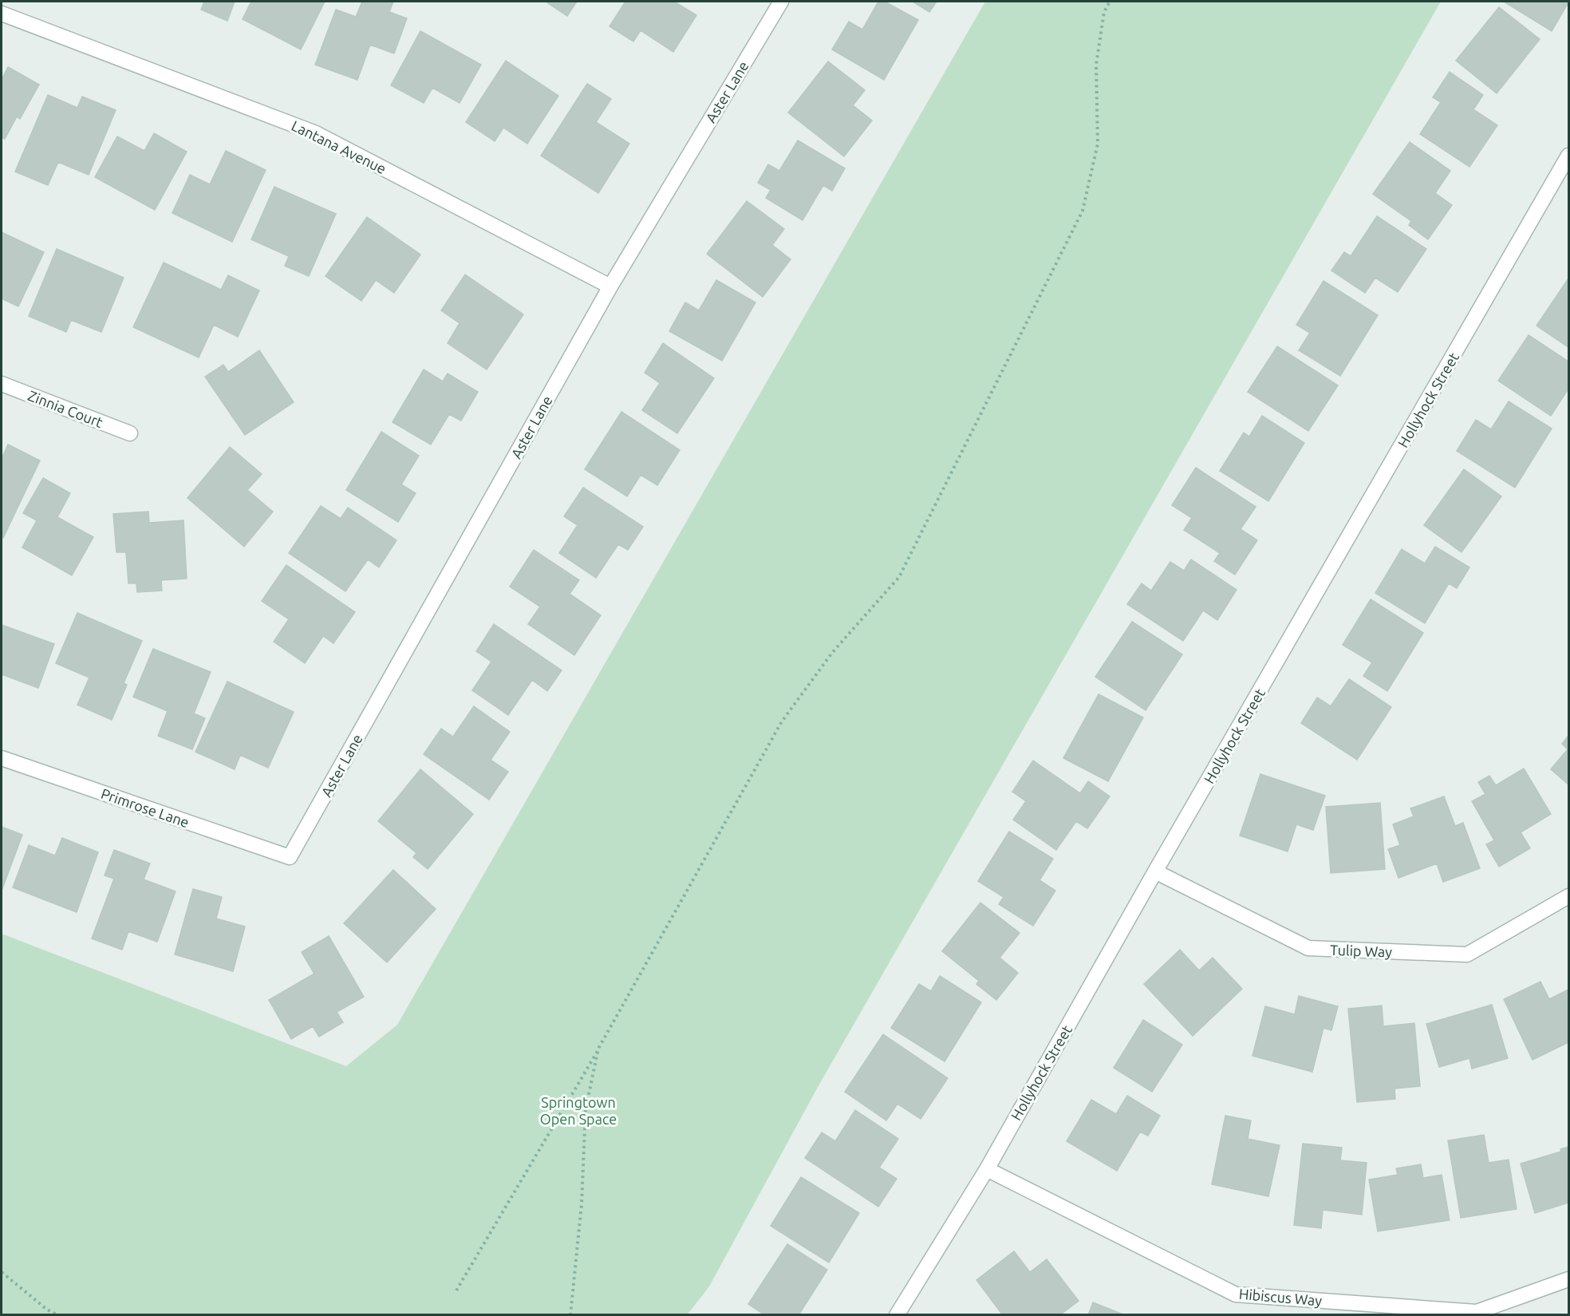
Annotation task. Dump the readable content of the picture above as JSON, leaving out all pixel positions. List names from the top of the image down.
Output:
{
  "streets": {
    "street": [
      "Aster Lane",
      "Lantana Avenue",
      "Hollyhock Street",
      "Zinnia Court",
      "Primrose Lane",
      "Tulip Way",
      "Hibiscus Way"
    ]
  },
  "crossings": [
    ["Aster Lane", "Lantana Avenue"],
    ["Aster Lane", "Primrose Lane"],
    ["Hollyhock Street", "Tulip Way"],
    ["Hollyhock Street", "Hibiscus Way"]
  ],
  "parks": ["Springtown Open Space"]
}
